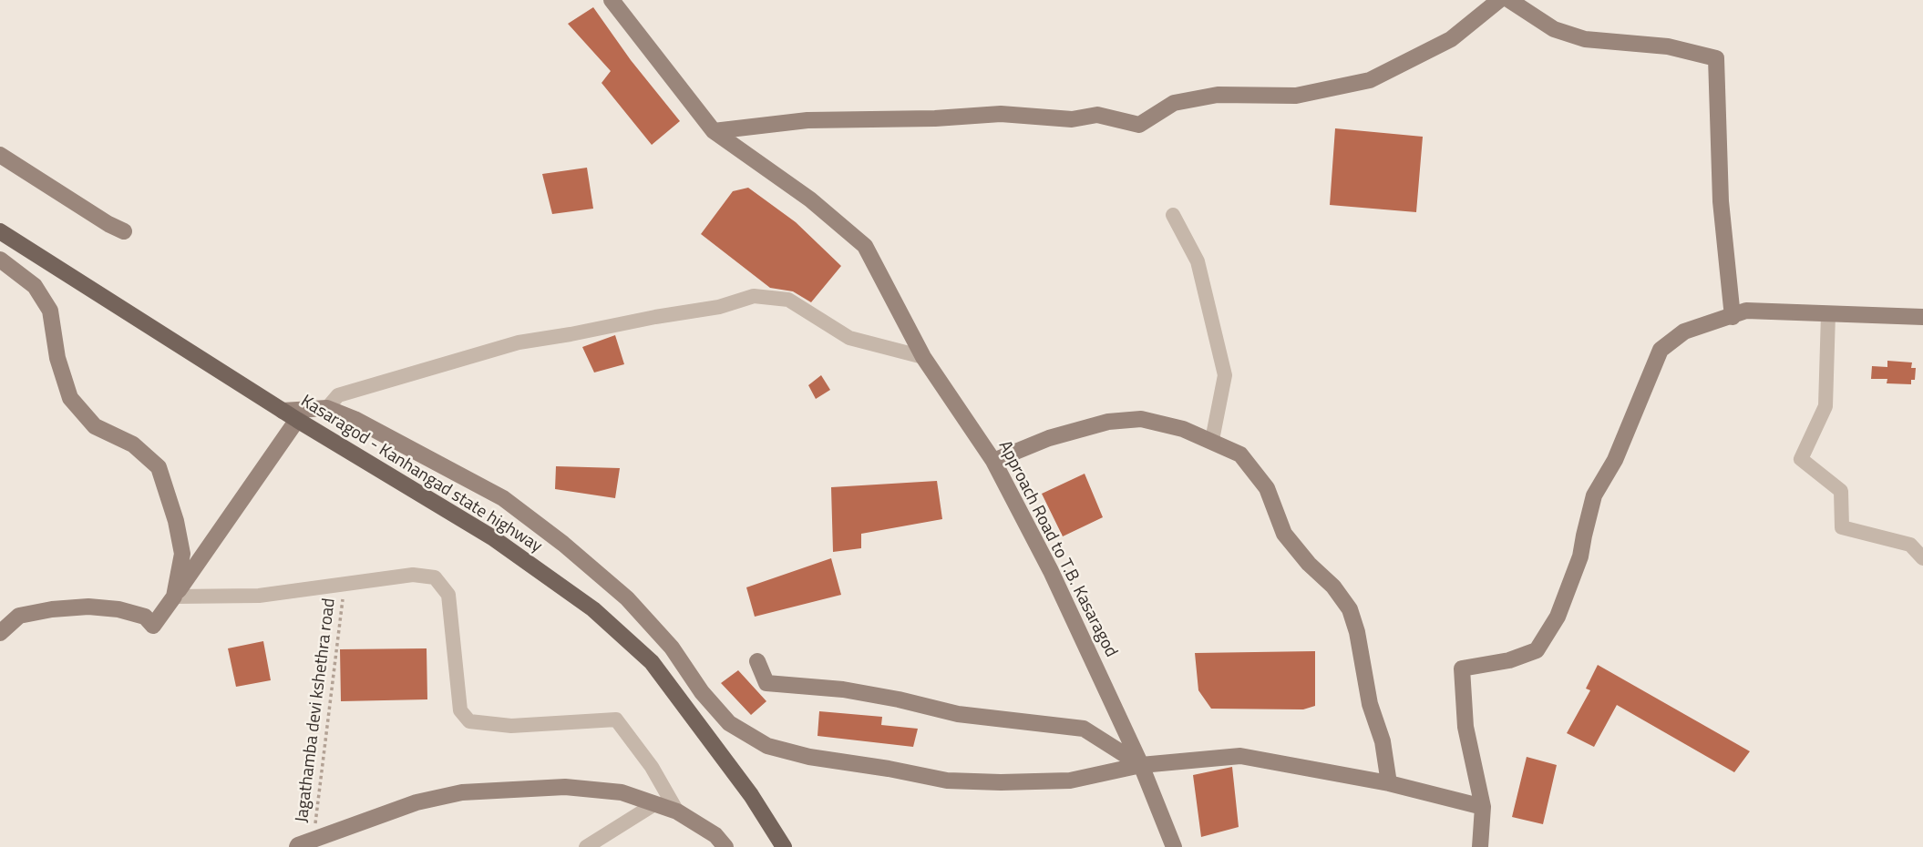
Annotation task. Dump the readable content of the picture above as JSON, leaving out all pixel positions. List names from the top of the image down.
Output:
{
  "streets": {
    "main road": ["Kasaragod - Kanhangad state highway"],
    "street": ["Approach Road to T.B. Kasaragod"],
    "path": ["Jagathamba devi kshethra road"]
  }
}
